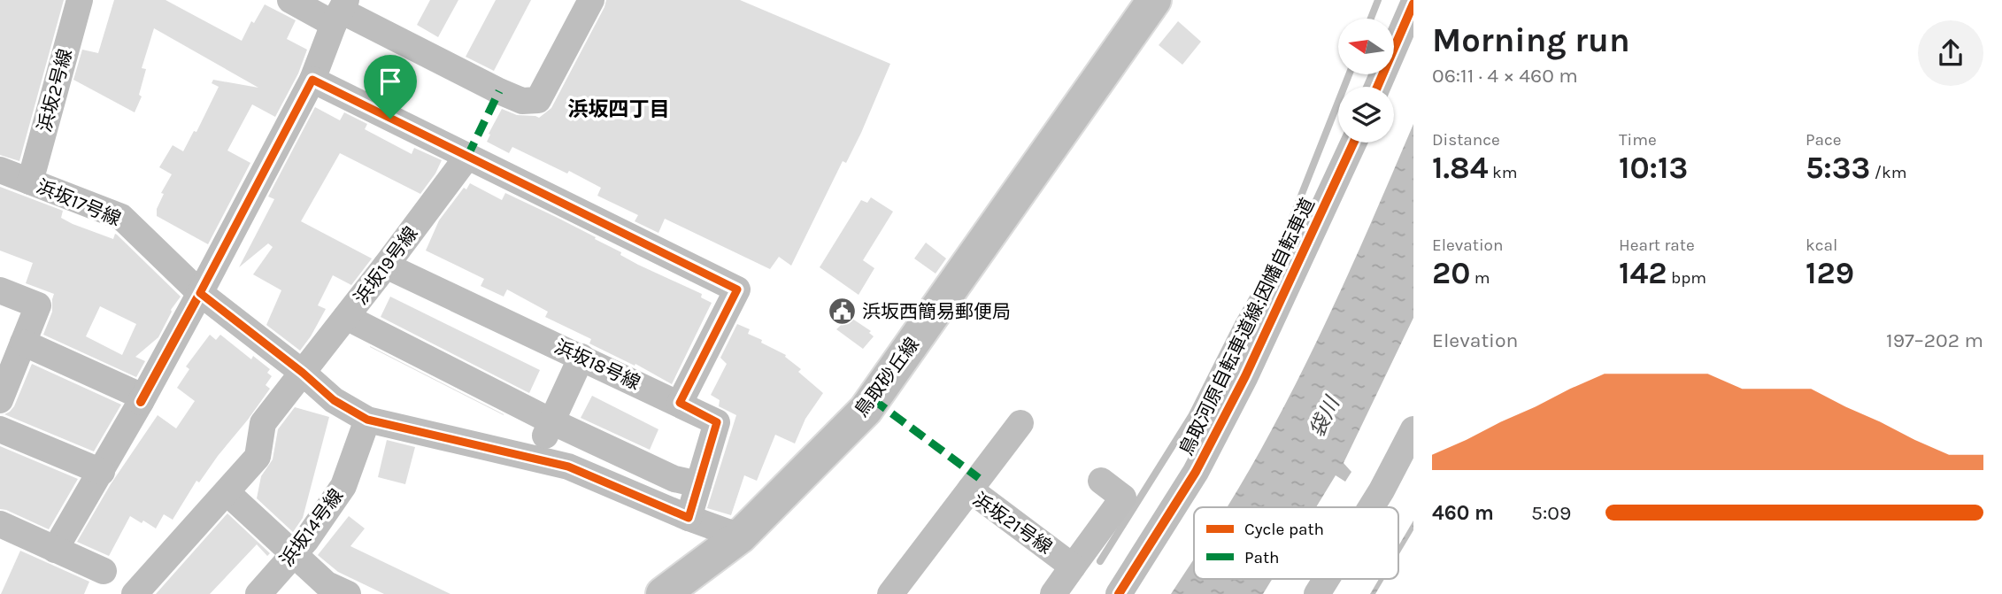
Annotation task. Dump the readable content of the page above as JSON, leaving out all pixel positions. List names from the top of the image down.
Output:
{
  "streets": {
    "main road": ["鳥取砂丘線"],
    "street": [
      "浜坂2号線",
      "浜坂17号線",
      "浜坂19号線",
      "鳥取河原自転車道線;因幡自転車道",
      "浜坂18号線",
      "浜坂21号線",
      "浜坂14号線"
    ]
  },
  "crossings": [
    ["浜坂2号線", "浜坂17号線"],
    ["浜坂17号線", "浜坂19号線"],
    ["浜坂17号線", "浜坂18号線"],
    ["浜坂17号線", "鳥取砂丘線"],
    ["浜坂17号線", "浜坂14号線"],
    ["浜坂19号線", "浜坂18号線"]
  ],
  "districts": ["浜坂四丁目"],
  "water": ["袋川"],
  "places": {
    "public building": ["浜坂西簡易郵便局"]
  },
  "legend": ["Cycle path", "Path"],
  "north": "left",
  "page": {
    "heading": ["Morning run", "06:11 · 4 × 460 m"],
    "stats": [
      ["Distance", "1.84 km"],
      ["Time", "10:13"],
      ["Pace", "5:33 /km"],
      ["Elevation", "20 m"],
      ["Heart rate", "142 bpm"],
      ["kcal", "129"]
    ],
    "chart": ["Elevation", "197–202 m"],
    "list": [
      {
        "name": "460 m",
        "note": "5:09"
      }
    ]
  }
}
